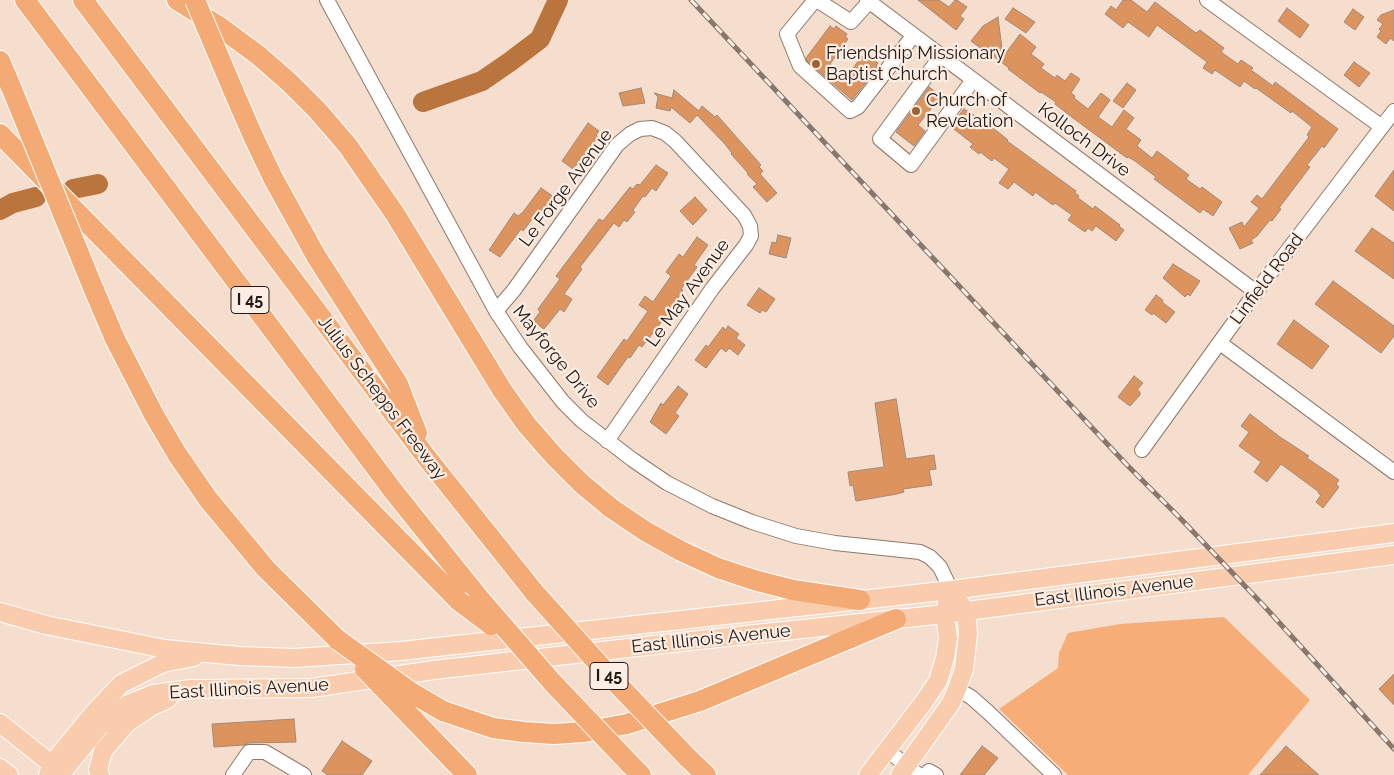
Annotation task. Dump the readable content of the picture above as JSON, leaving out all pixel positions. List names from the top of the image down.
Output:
{
  "streets": {
    "highway": ["I 45", "Julius Schepps Freeway"],
    "main road": ["East Illinois Avenue"],
    "street": [
      "Kolloch Drive",
      "Le Forge Avenue",
      "Linfield Road",
      "Le May Avenue",
      "Mayforge Drive"
    ]
  },
  "crossings": [
    ["Kolloch Drive", "Linfield Road"],
    ["Le Forge Avenue", "Le May Avenue"],
    ["Le Forge Avenue", "Mayforge Drive"],
    ["Le May Avenue", "Mayforge Drive"],
    ["Mayforge Drive", "East Illinois Avenue"]
  ],
  "places": ["Friendship Missionary Baptist Church", "Church of Revelation"]
}
